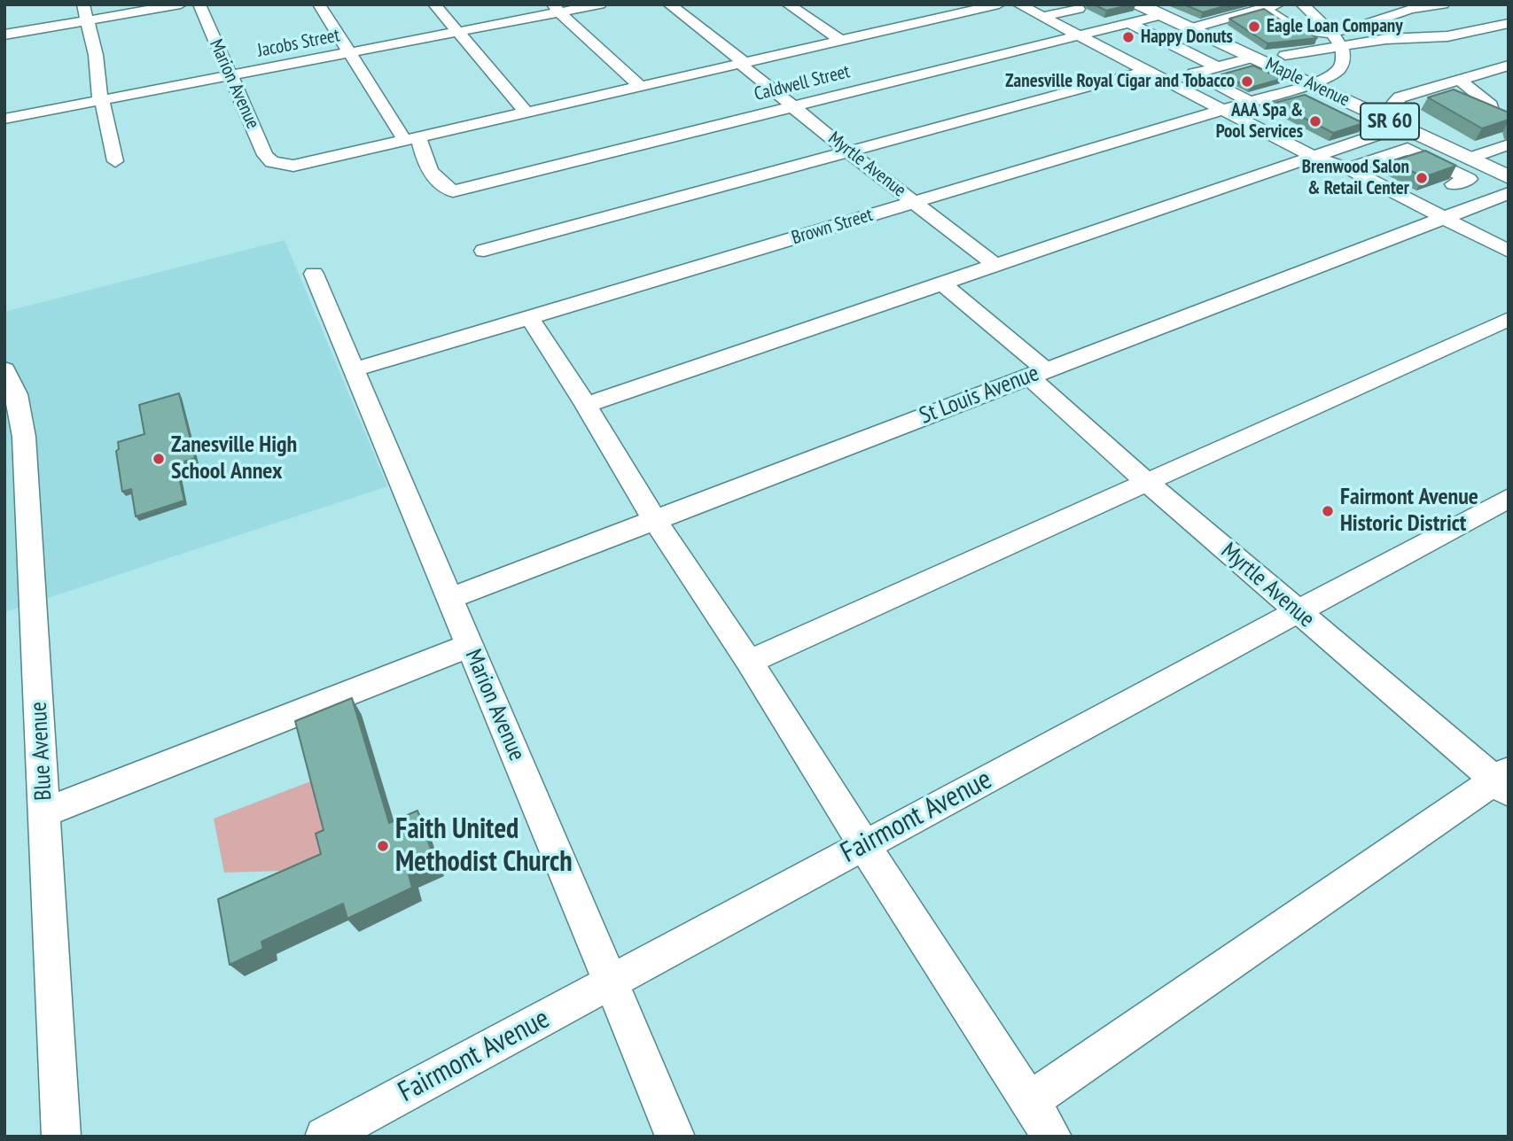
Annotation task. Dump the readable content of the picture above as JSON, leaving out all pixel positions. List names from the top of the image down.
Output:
{
  "streets": {
    "main road": ["Maple Avenue", "SR 60"],
    "street": [
      "Jacobs Street",
      "Caldwell Street",
      "Marion Avenue",
      "Myrtle Avenue",
      "Brown Street",
      "St Louis Avenue",
      "Blue Avenue",
      "Fairmont Avenue"
    ]
  },
  "crossings": [
    ["Jacobs Street", "Marion Avenue"],
    ["Maple Avenue", "Caldwell Street"],
    ["Maple Avenue", "Brown Street"],
    ["Caldwell Street", "Marion Avenue"],
    ["Caldwell Street", "Myrtle Avenue"],
    ["Marion Avenue", "Brown Street"],
    ["Marion Avenue", "St Louis Avenue"],
    ["Marion Avenue", "Fairmont Avenue"],
    ["Myrtle Avenue", "Brown Street"],
    ["Myrtle Avenue", "St Louis Avenue"],
    ["Myrtle Avenue", "Fairmont Avenue"]
  ],
  "places": [
    "Eagle Loan Company",
    "Happy Donuts",
    "Zanesville Royal Cigar and Tobacco",
    "AAA Spa & Pool Services",
    "Brenwood Salon & Retail Center",
    "Zanesville High School Annex",
    "Fairmont Avenue Historic District",
    "Faith United Methodist Church"
  ]
}
